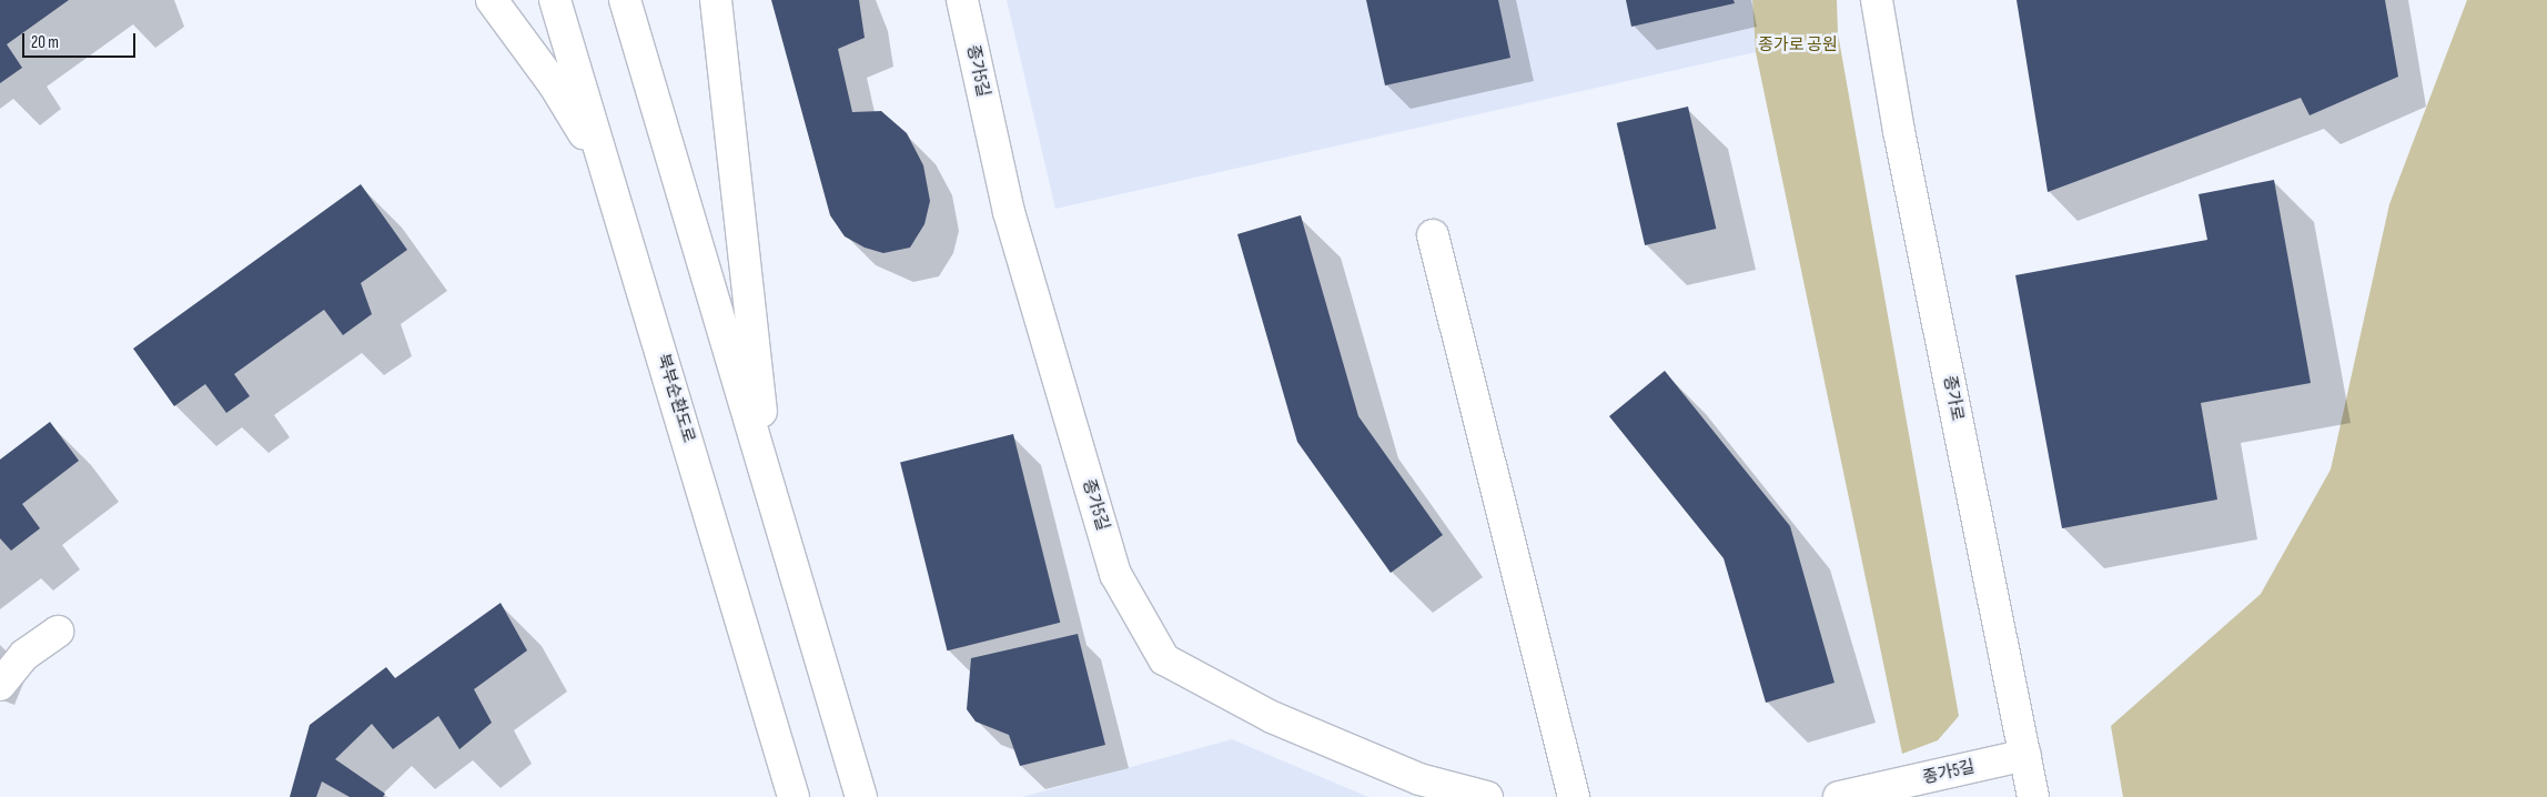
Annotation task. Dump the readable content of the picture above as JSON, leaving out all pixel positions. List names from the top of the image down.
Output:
{
  "streets": {
    "main road": ["종가5길", "북부순환도로", "종가로"]
  },
  "crossings": [
    ["종가5길", "종가로"]
  ],
  "parks": ["종가로 공원"],
  "scale_bar": "20 m"
}
